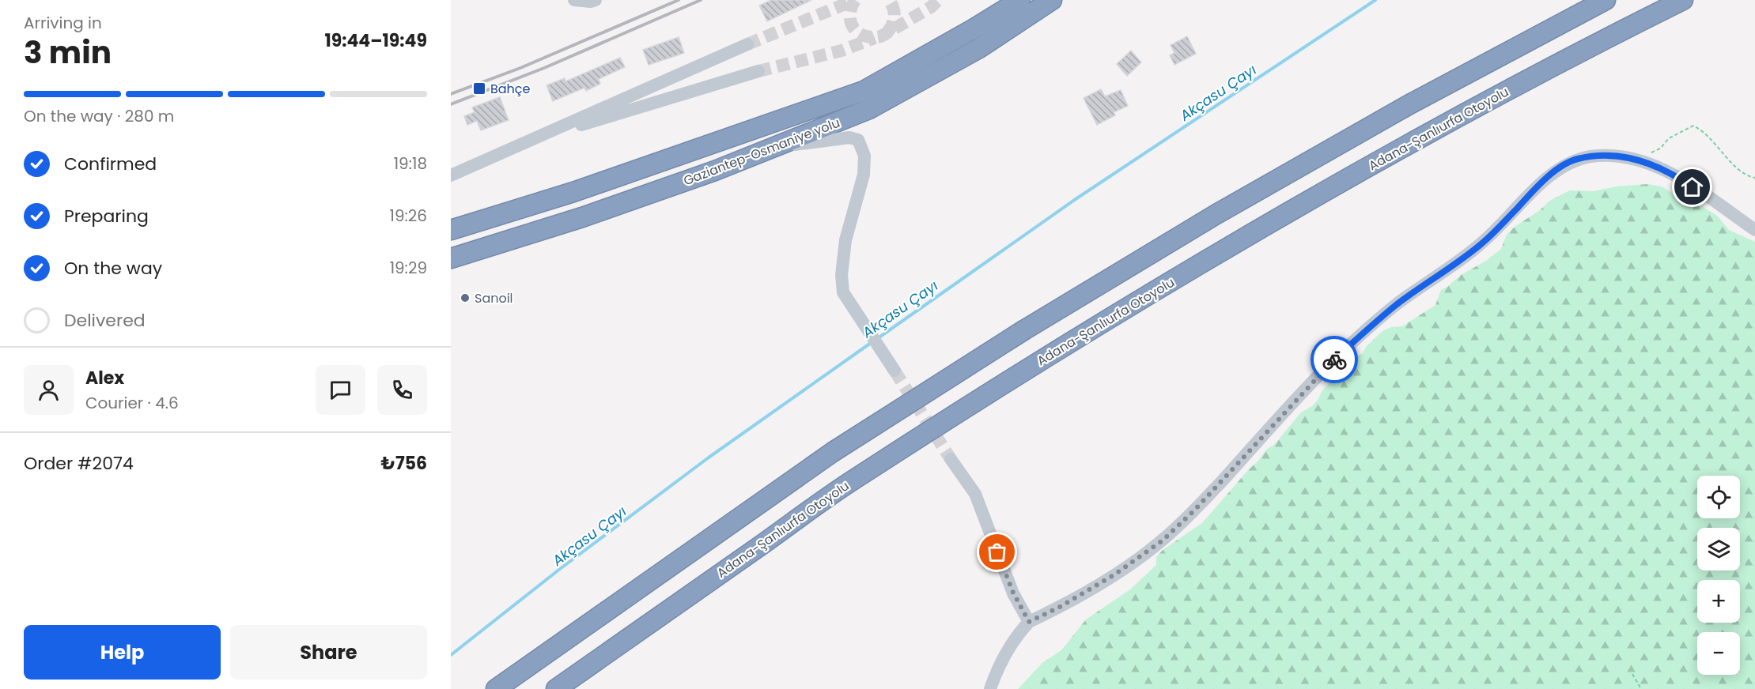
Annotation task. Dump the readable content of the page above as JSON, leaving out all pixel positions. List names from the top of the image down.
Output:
{
  "streets": {
    "highway": ["Adana-Şanlıurfa Otoyolu", "Gaziantep-Osmaniye yolu"]
  },
  "water": ["Akçasu Çayı"],
  "places": {
    "transit": ["Bahçe"],
    "other": ["Sanoil"]
  },
  "page": {
    "heading": ["3 min", "Arriving in", "19:44–19:49"],
    "panel": [
      "Alex",
      "Courier · 4.6",
      "Order #2074",
      "₺756"
    ],
    "bar": "On the way · 280 m",
    "list": [
      ["Confirmed", "19:18"],
      ["Preparing", "19:26"],
      ["On the way", "19:29"],
      "Delivered"
    ],
    "map_buttons": ["+", "−"],
    "buttons": ["Help", "Share"]
  }
}
